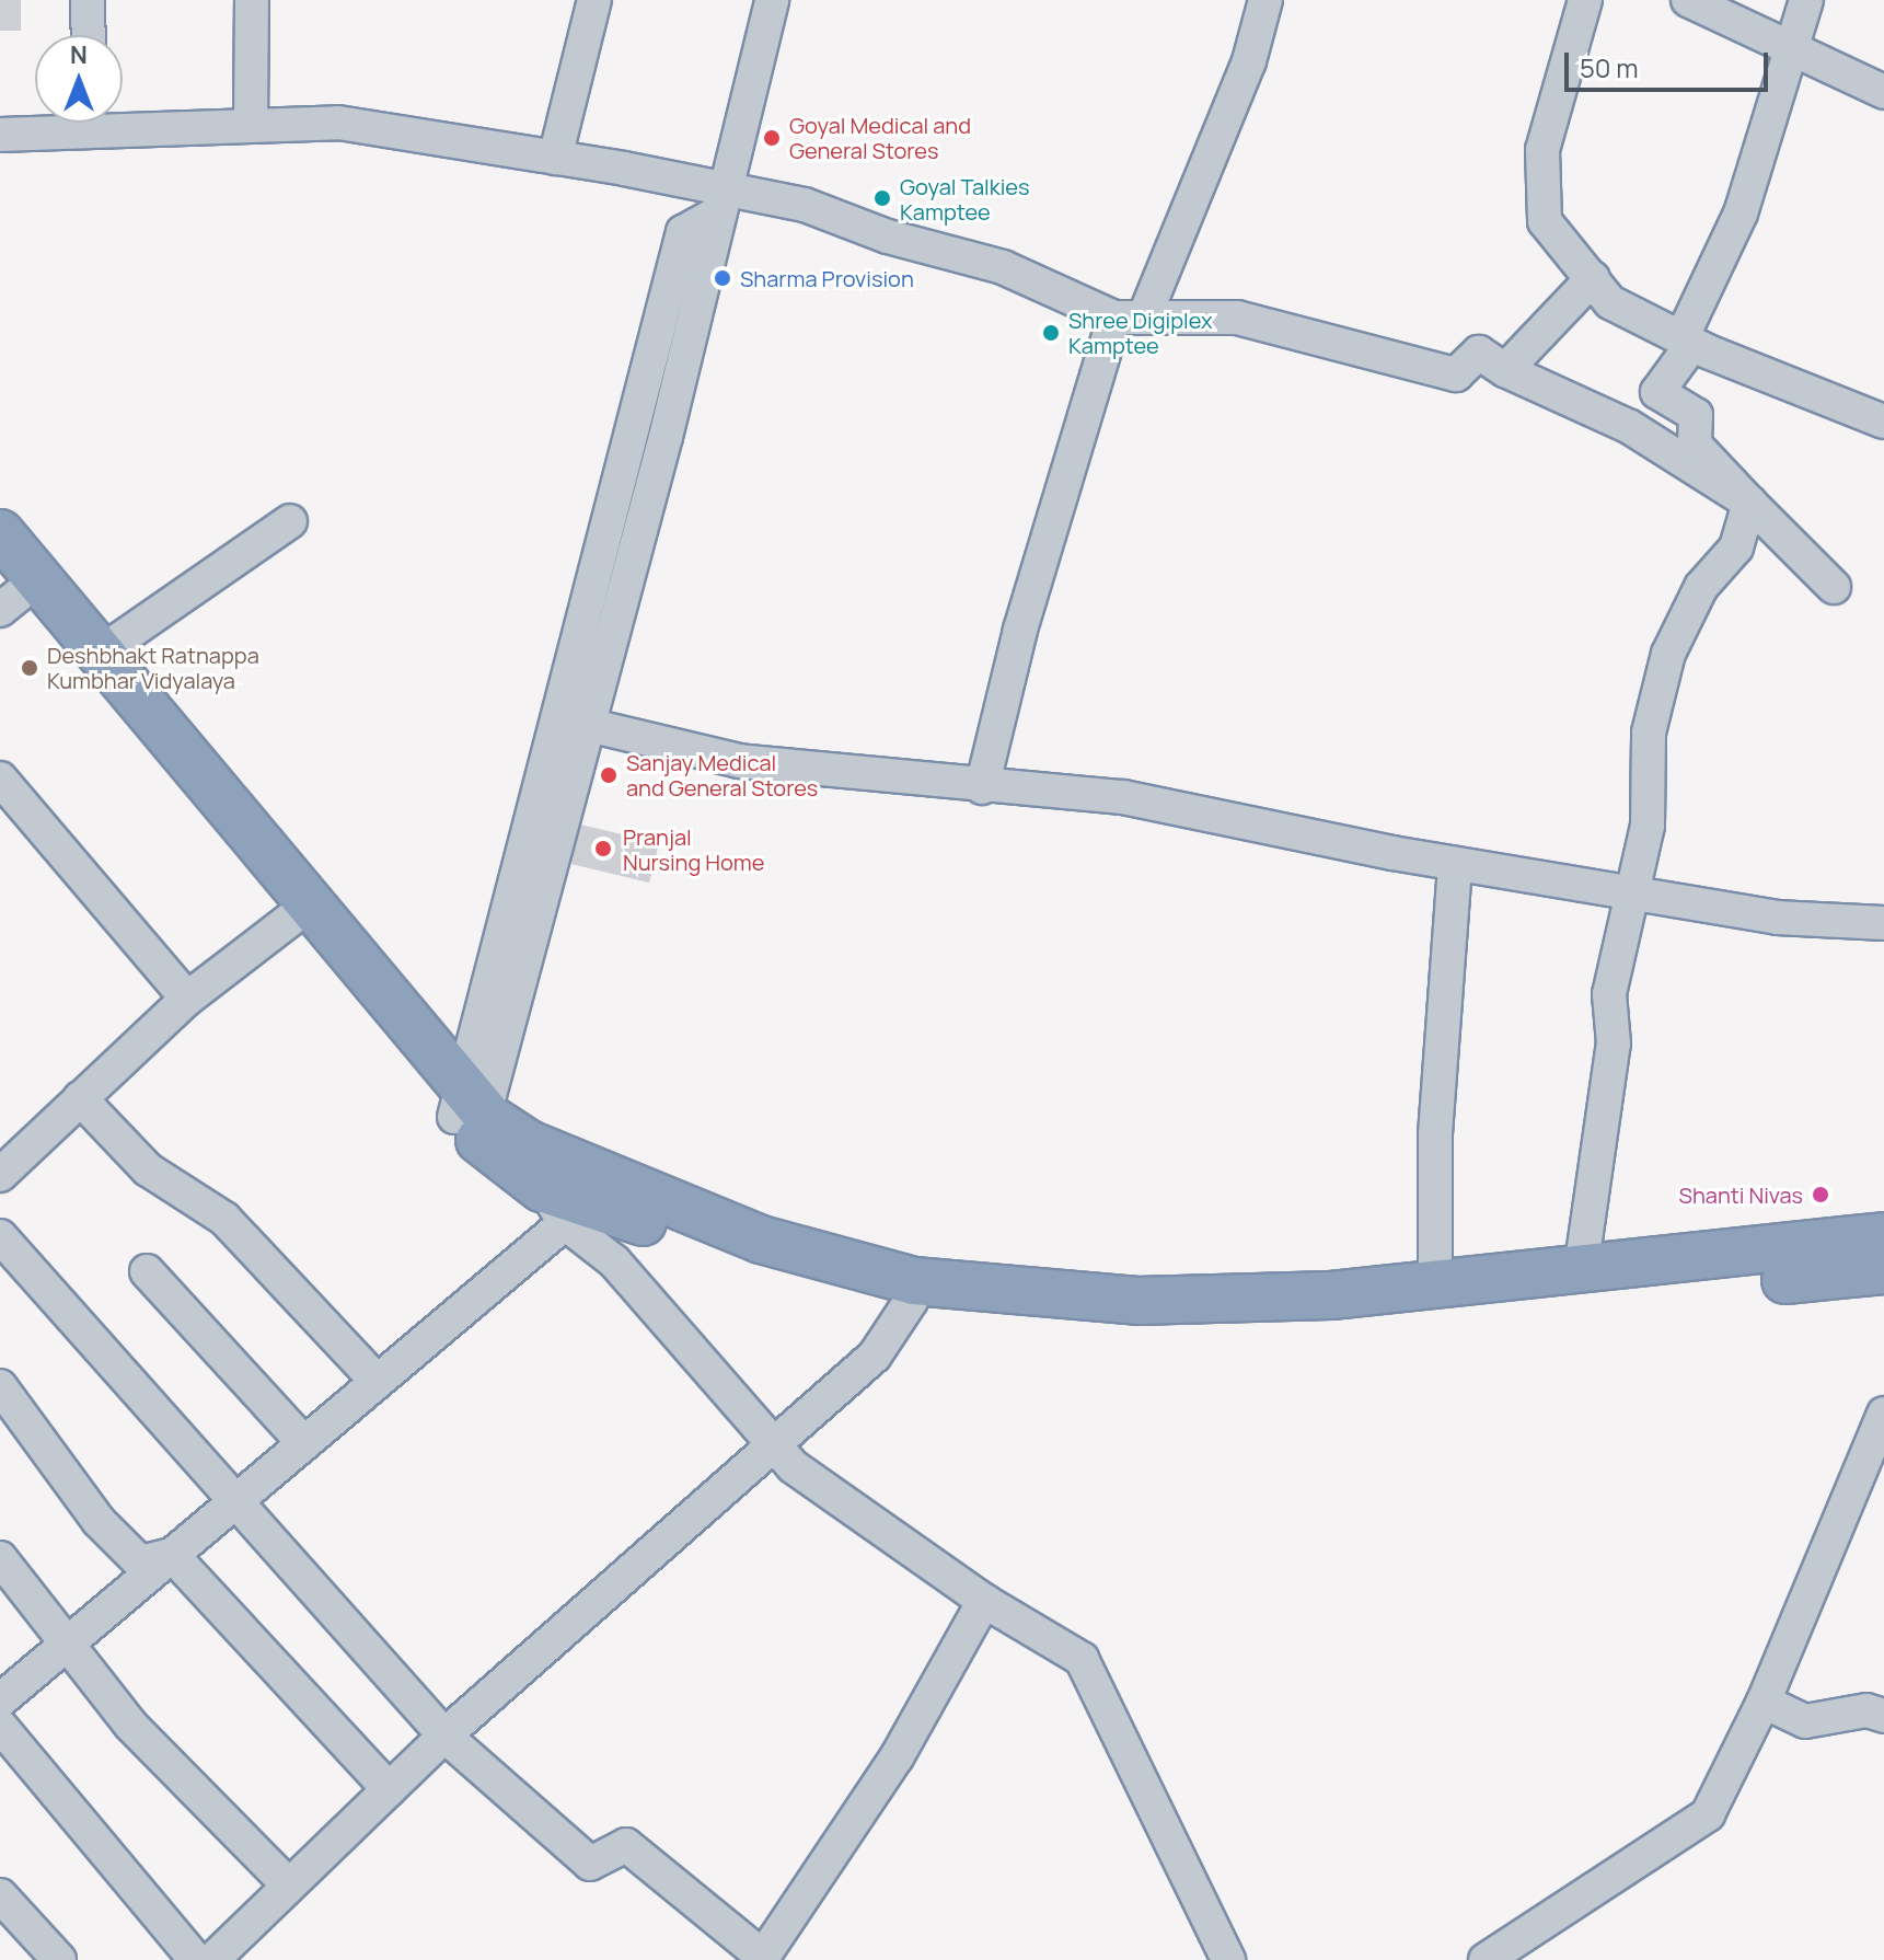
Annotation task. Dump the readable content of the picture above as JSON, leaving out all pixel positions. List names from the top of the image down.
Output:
{
  "places": [
    "Goyal Medical and General Stores",
    "Goyal Talkies Kamptee",
    "Sharma Provision",
    "Shree Digiplex Kamptee",
    "Deshbhakt Ratnappa Kumbhar Vidyalaya",
    "Sanjay Medical and General Stores",
    "Pranjal Nursing Home",
    "Shanti Nivas"
  ],
  "scale_bar": "50 m",
  "north": "top"
}
